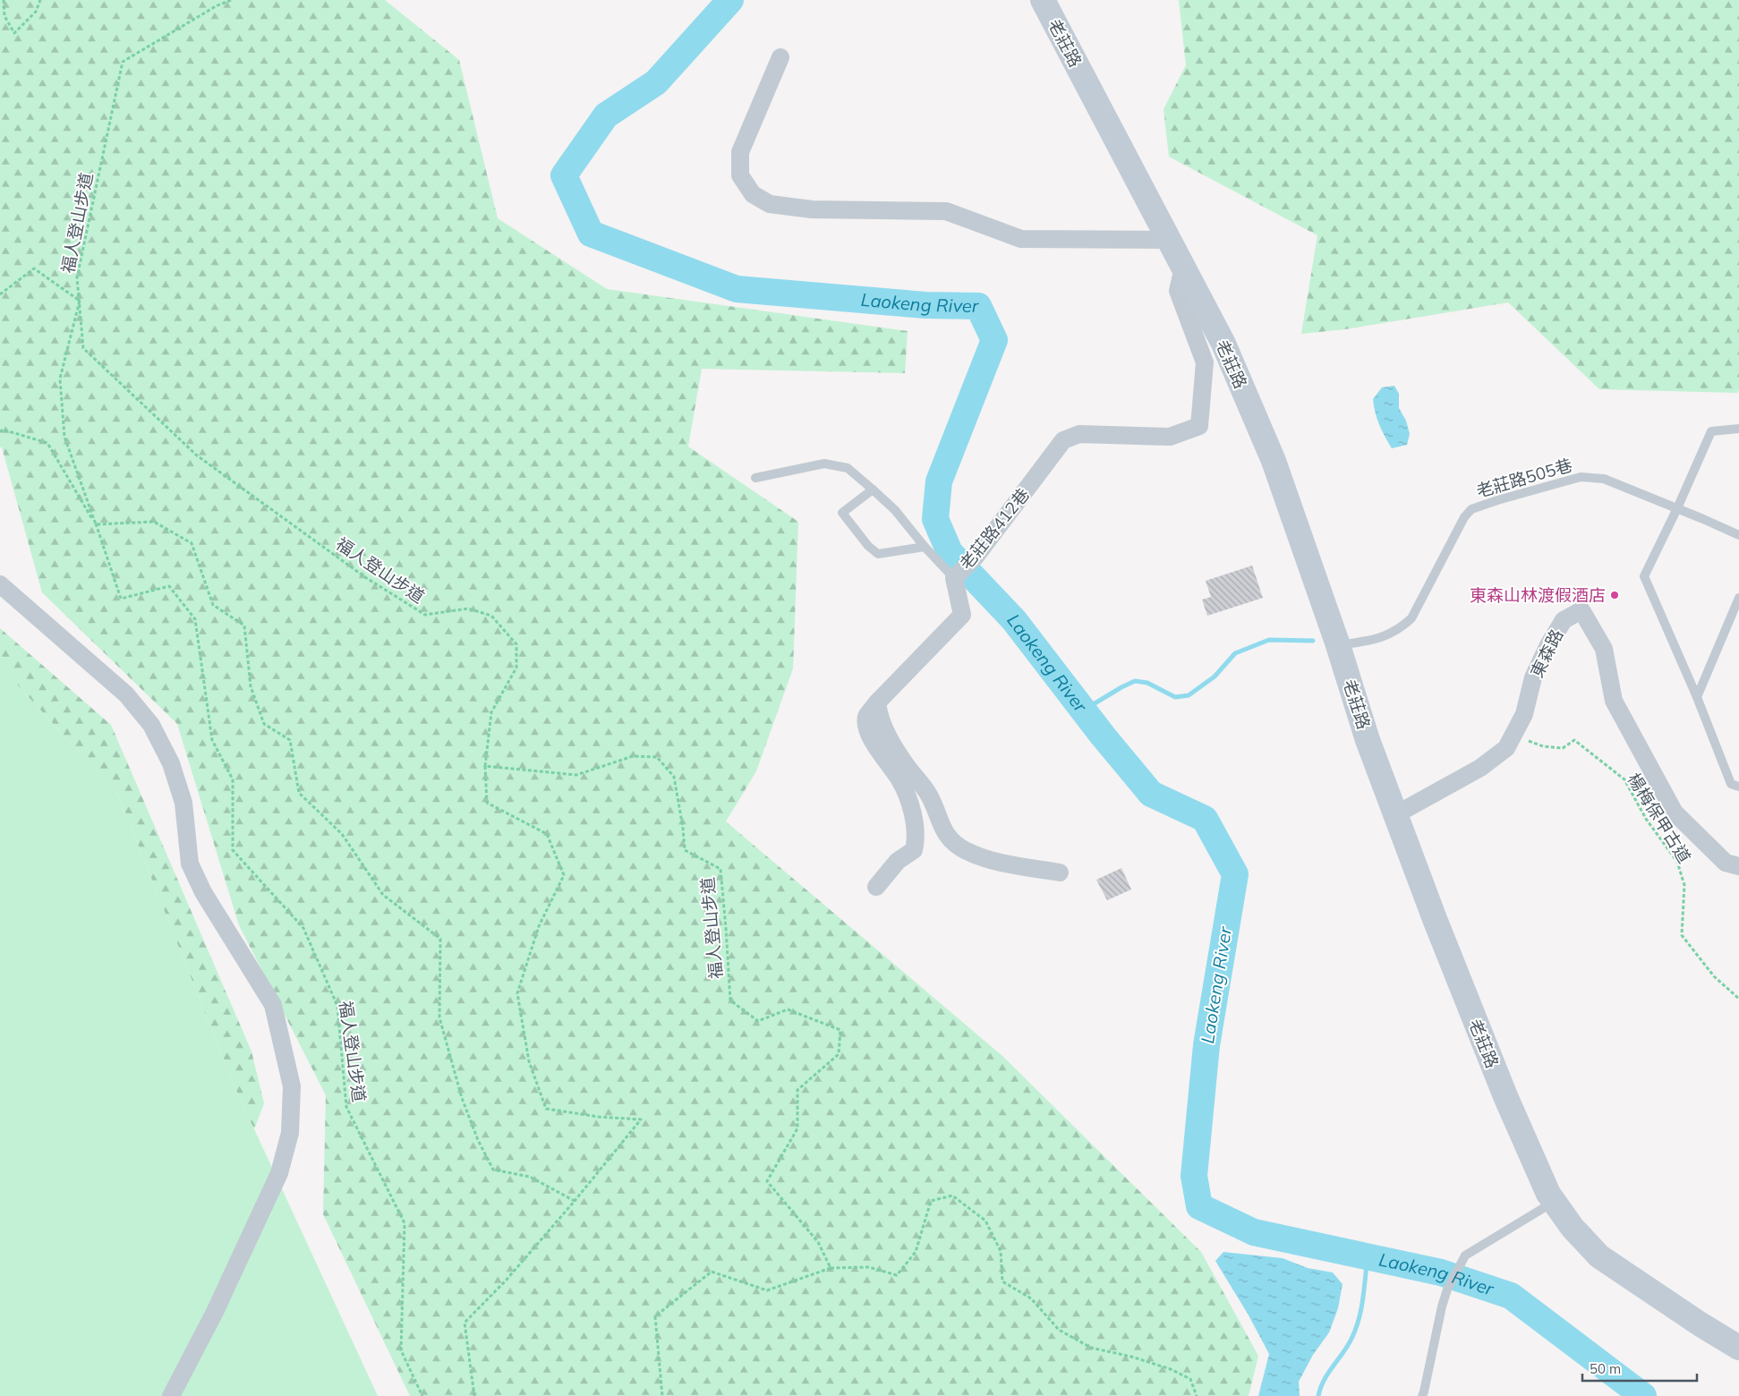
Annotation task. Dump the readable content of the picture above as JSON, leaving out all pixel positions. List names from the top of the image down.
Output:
{
  "streets": {
    "street": ["老莊路", "老莊路412巷", "東森路"],
    "lane": ["老莊路505巷"],
    "path": ["福人登山步道", "楊梅保甲古道"]
  },
  "crossings": [
    ["老莊路", "老莊路505巷"],
    ["老莊路", "老莊路412巷"],
    ["老莊路", "東森路"],
    ["東森路", "楊梅保甲古道"]
  ],
  "water": ["Laokeng River"],
  "places": ["東森山林渡假酒店"],
  "scale_bar": "50 m"
}
